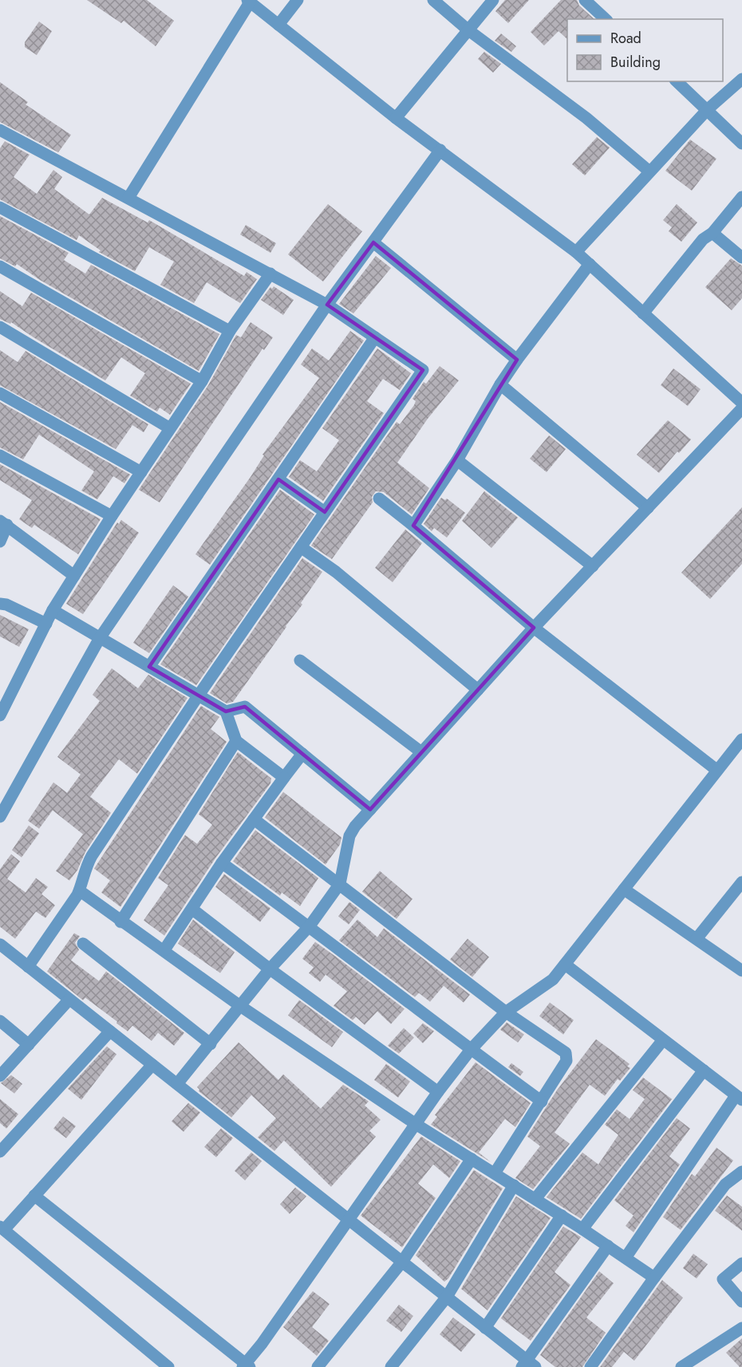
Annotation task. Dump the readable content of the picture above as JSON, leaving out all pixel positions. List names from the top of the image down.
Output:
{
  "legend": ["Road", "Building"]
}
